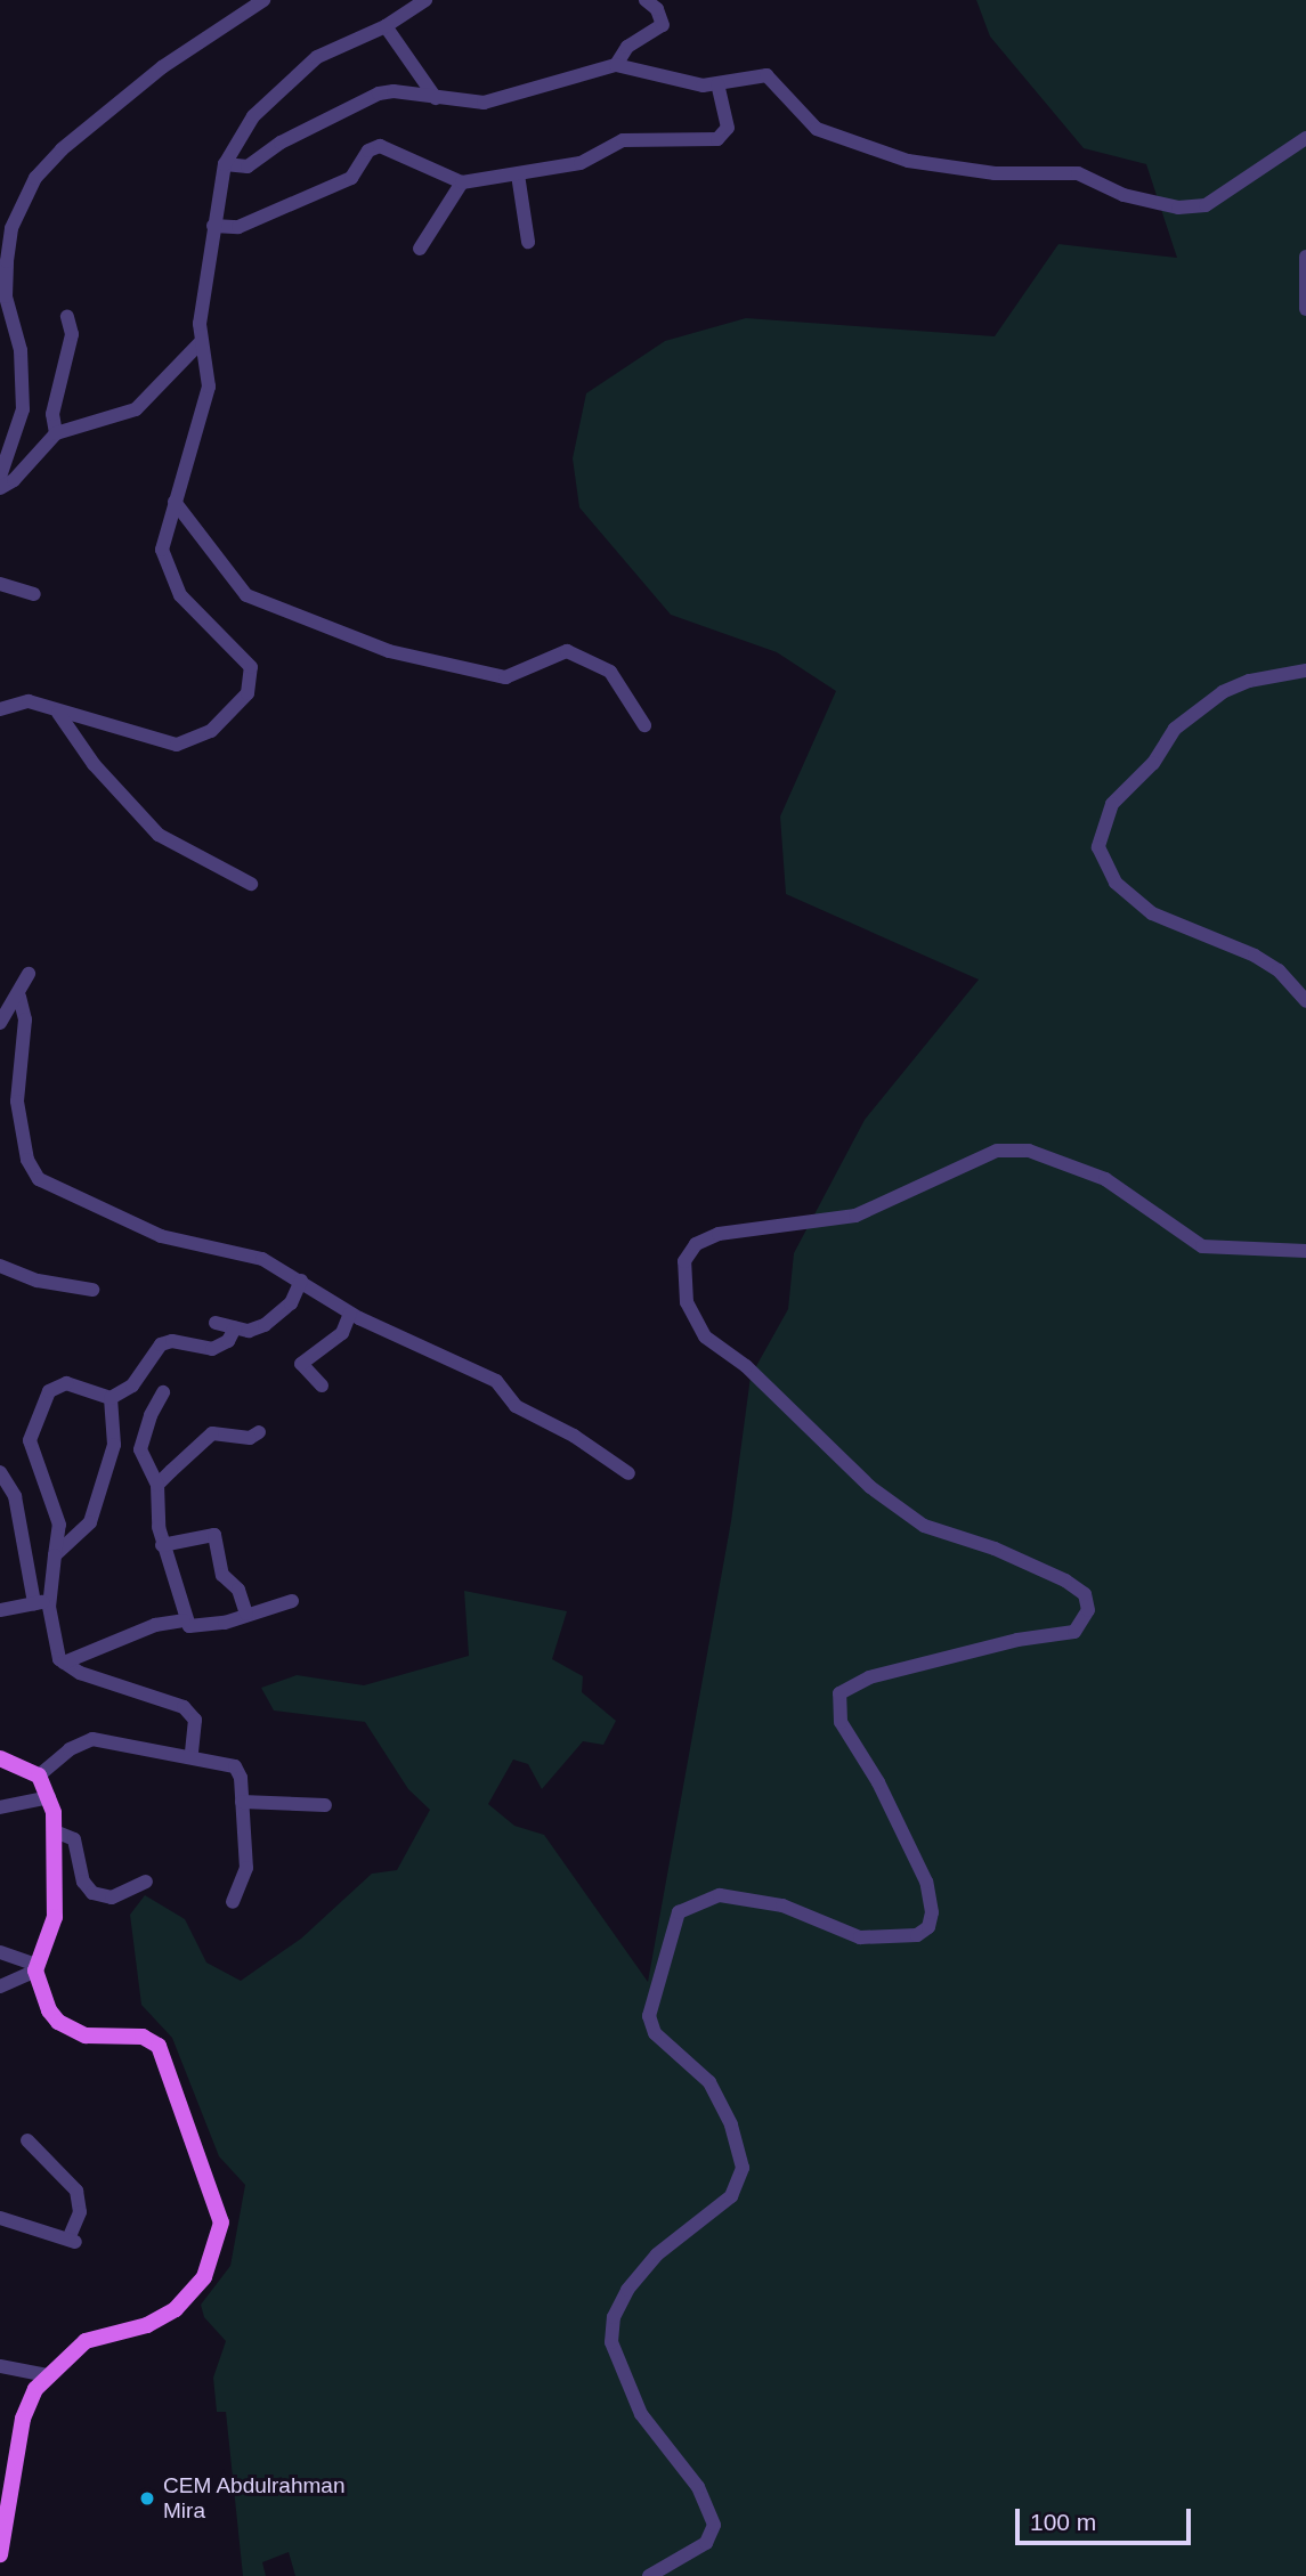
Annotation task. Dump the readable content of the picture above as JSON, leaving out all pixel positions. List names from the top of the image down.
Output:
{
  "places": ["CEM Abdulrahman Mira"],
  "scale_bar": "100 m"
}
